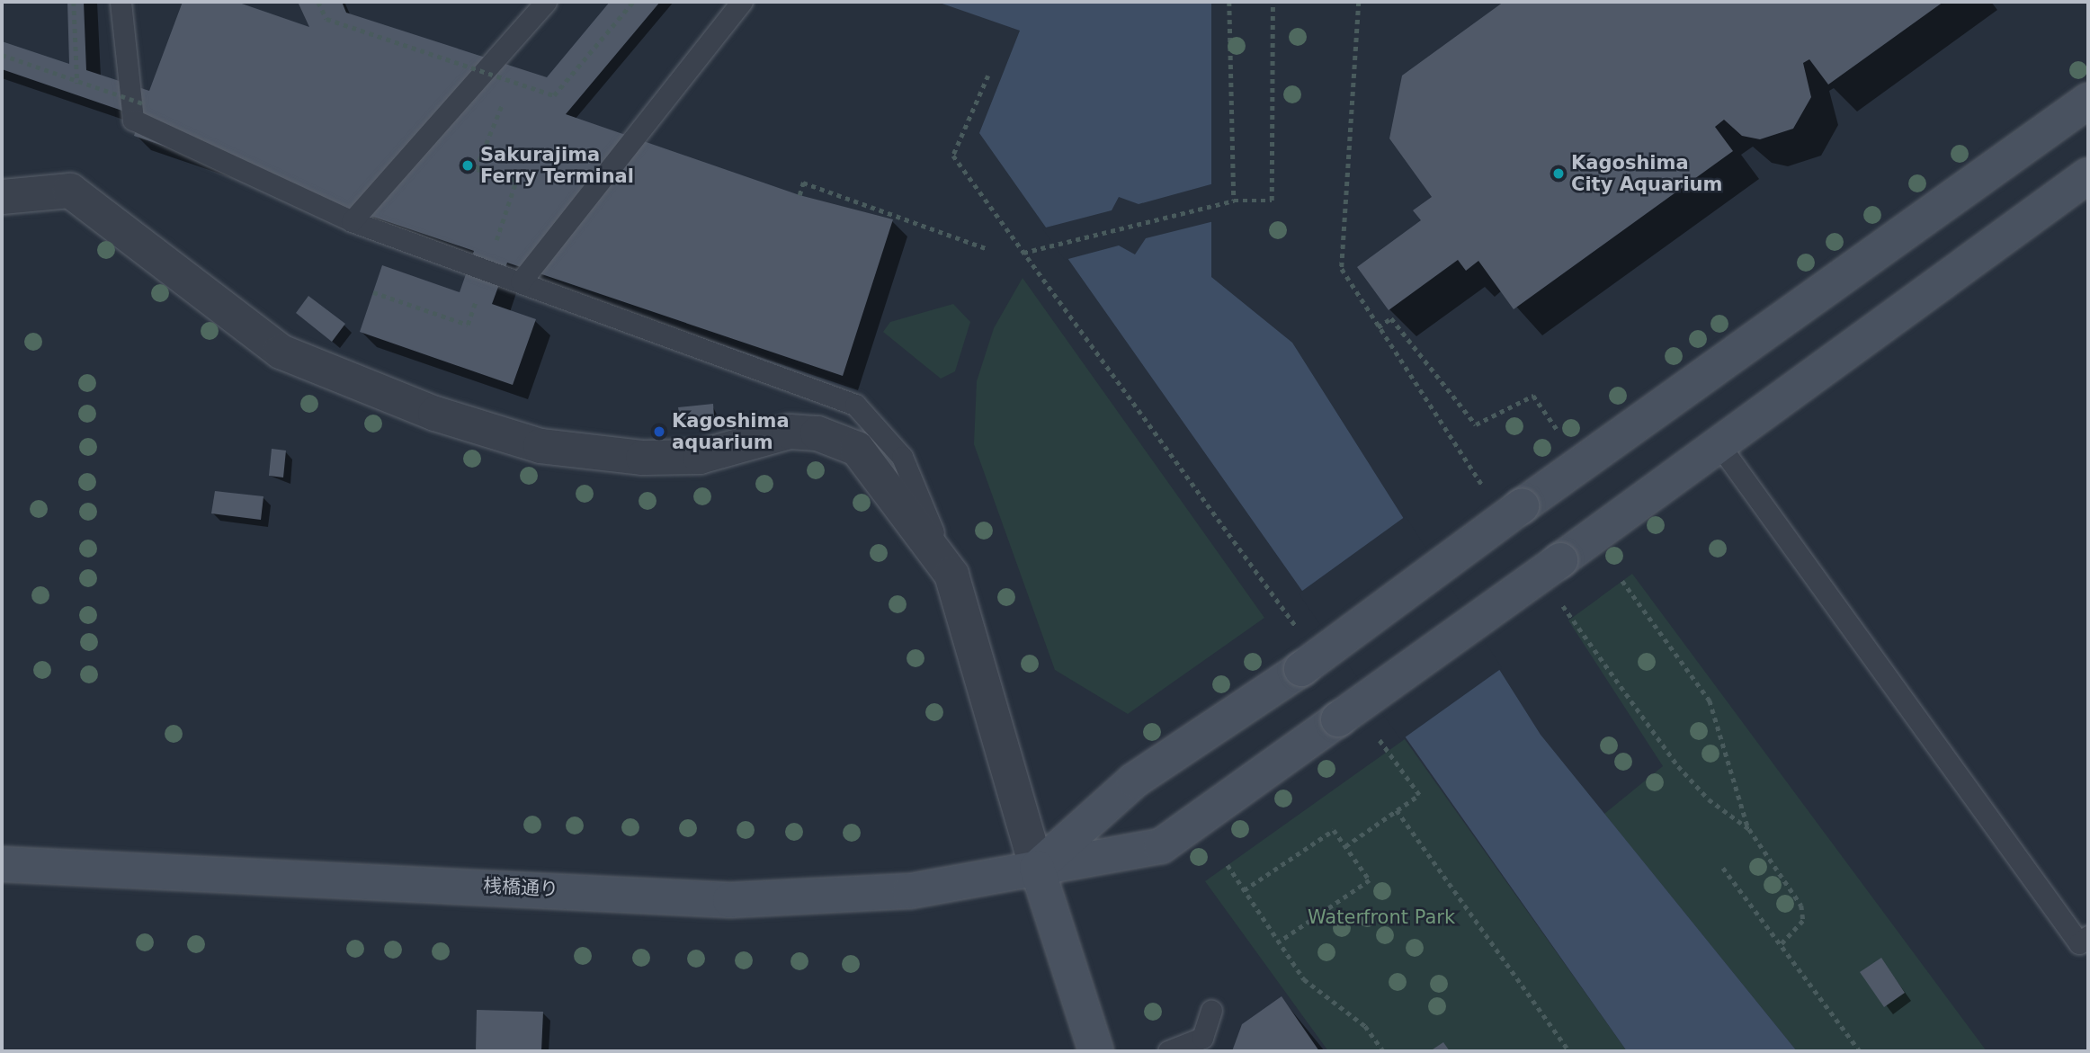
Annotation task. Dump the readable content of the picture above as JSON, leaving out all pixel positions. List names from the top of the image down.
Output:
{
  "streets": {
    "street": ["桟橋通り"]
  },
  "parks": ["Waterfront Park"],
  "places": ["Sakurajima Ferry Terminal", "Kagoshima City Aquarium", "Kagoshima aquarium"]
}
